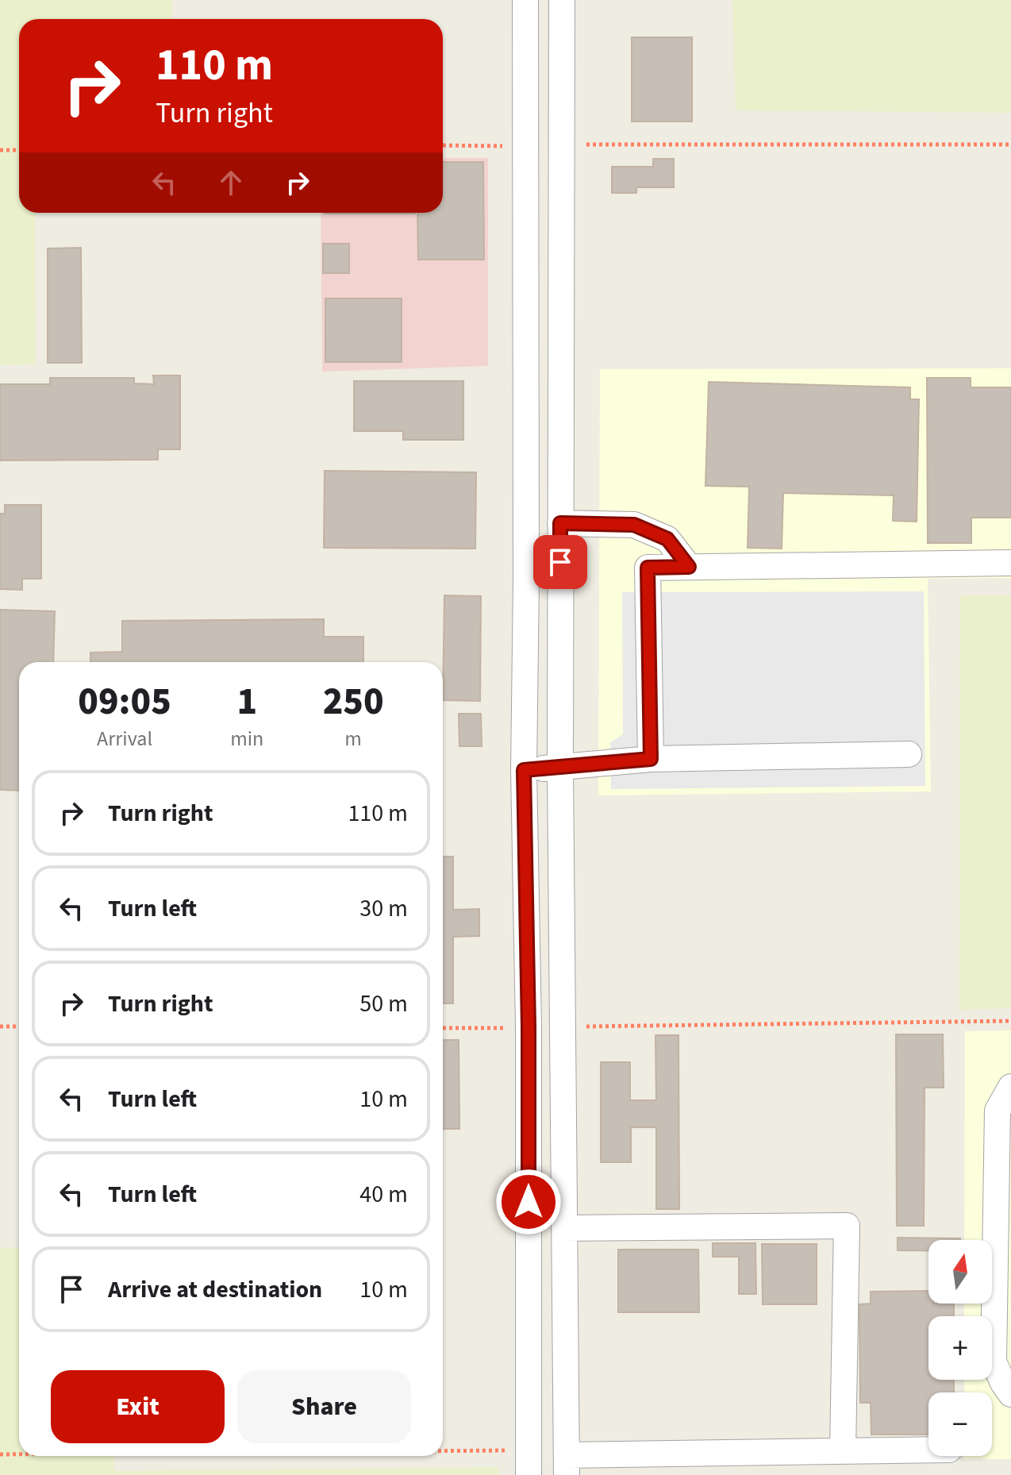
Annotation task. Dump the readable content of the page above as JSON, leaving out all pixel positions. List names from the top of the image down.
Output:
{
  "north": "top",
  "page": {
    "turn": ["110 m", "Turn right"],
    "eta": [
      "09:05",
      "Arrival",
      "1",
      "min",
      "250",
      "m"
    ],
    "list": [
      {
        "name": "Turn right",
        "value": "110 m"
      },
      {
        "name": "Turn left",
        "value": "30 m"
      },
      {
        "name": "Turn right",
        "value": "50 m"
      },
      {
        "name": "Turn left",
        "value": "10 m"
      },
      {
        "name": "Turn left",
        "value": "40 m"
      },
      {
        "name": "Arrive at destination",
        "value": "10 m"
      }
    ],
    "map_buttons": ["+", "−"],
    "buttons": ["Exit", "Share"]
  }
}
